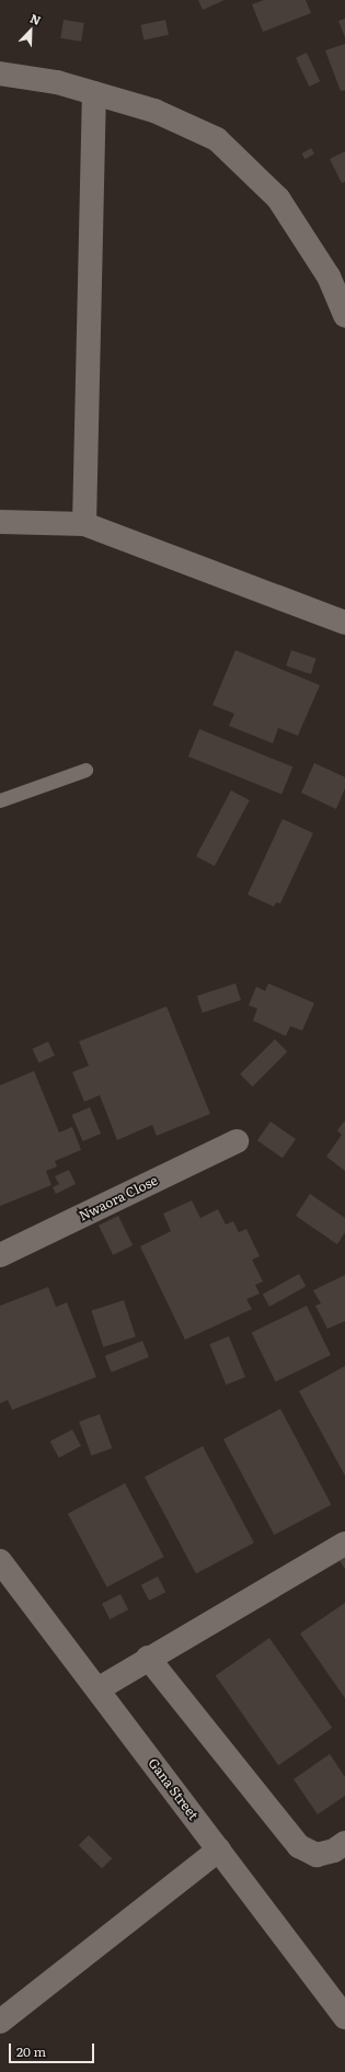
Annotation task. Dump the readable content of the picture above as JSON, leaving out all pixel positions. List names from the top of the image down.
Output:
{
  "streets": {
    "street": ["Nwaora Close", "Gana Street"]
  },
  "scale_bar": "20 m",
  "north": "top right"
}
